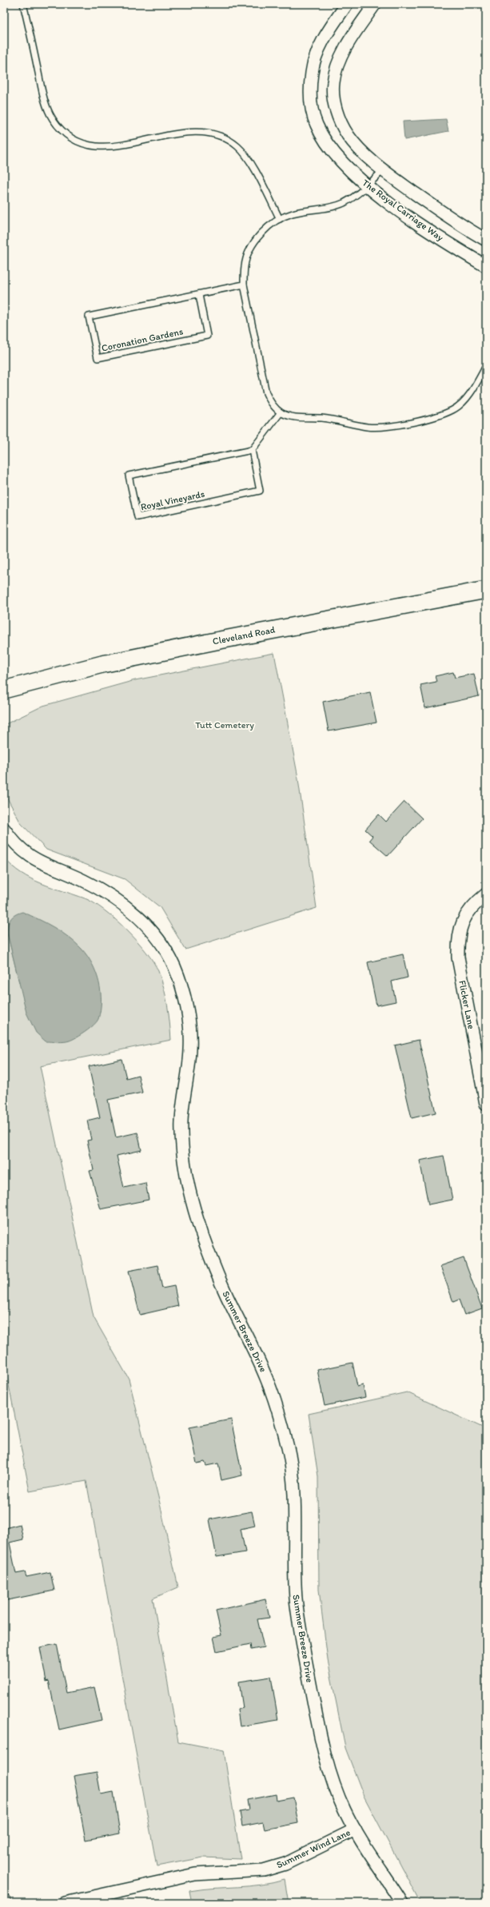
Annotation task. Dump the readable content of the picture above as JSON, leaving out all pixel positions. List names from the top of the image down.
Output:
{
  "streets": {
    "main road": ["Cleveland Road"],
    "street": [
      "The Royal Carriage Way",
      "Flicker Lane",
      "Summer Breeze Drive",
      "Summer Wind Lane"
    ],
    "lane": ["Coronation Gardens", "Royal Vineyards"]
  },
  "crossings": [
    ["Summer Breeze Drive", "Summer Wind Lane"]
  ],
  "parks": ["Tutt Cemetery"]
}
